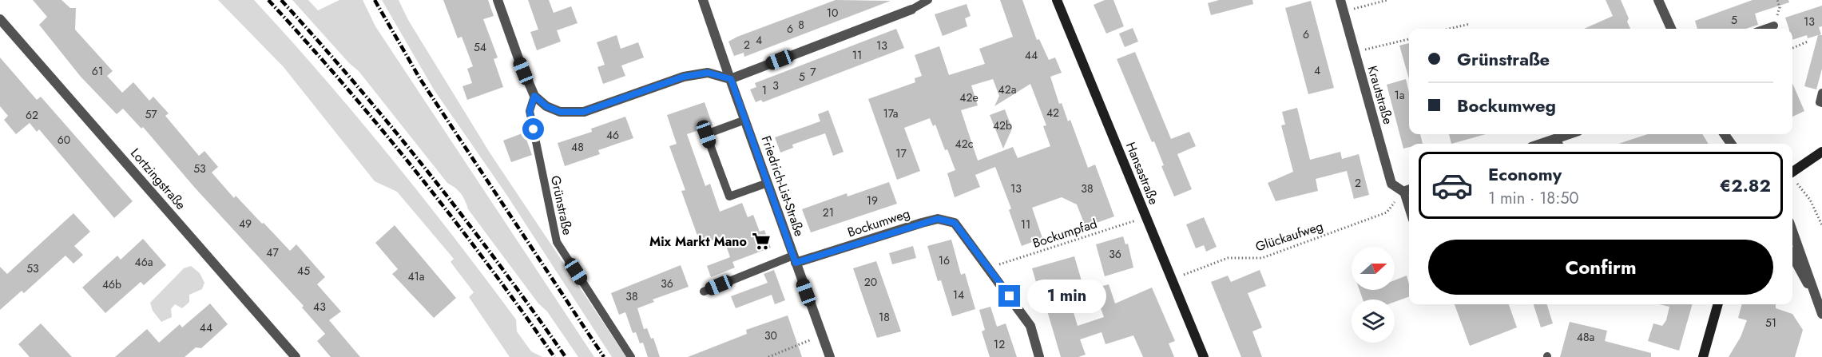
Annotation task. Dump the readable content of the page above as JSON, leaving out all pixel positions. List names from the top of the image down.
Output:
{
  "streets": {
    "main road": ["Hansastraße"],
    "street": [
      "Krautstraße",
      "Lortzingstraße",
      "Friedrich-List-Straße",
      "Bockumweg"
    ],
    "lane": ["Grünstraße"],
    "path": ["Bockumpfad", "Glückaufweg"]
  },
  "crossings": [
    ["Krautstraße", "Glückaufweg"],
    ["Hansastraße", "Bockumpfad"],
    ["Hansastraße", "Glückaufweg"],
    ["Friedrich-List-Straße", "Bockumweg"],
    ["Bockumweg", "Bockumpfad"]
  ],
  "places": {
    "supermarket": ["Mix Markt Mano"]
  },
  "house_numbers": [
    "10",
    "5",
    "13",
    "8",
    "6",
    "6",
    "4",
    "2",
    "13",
    "54",
    "11",
    "44",
    "4",
    "61",
    "7",
    "5",
    "3",
    "42a",
    "1",
    "1a",
    "42e",
    "42",
    "17a",
    "57",
    "62",
    "42b",
    "46",
    "60",
    "42c",
    "48",
    "17",
    "53",
    "2",
    "13",
    "38",
    "19",
    "21",
    "49",
    "11",
    "47",
    "36",
    "16",
    "46a",
    "53",
    "45",
    "41a",
    "20",
    "36",
    "46b",
    "14",
    "38",
    "43",
    "18",
    "51",
    "44",
    "30",
    "48a",
    "12"
  ],
  "north": "right",
  "page": {
    "banner": ["Grünstraße", "Bockumweg"],
    "list": [
      {
        "name": "Economy",
        "note": "1 min · 18:50",
        "value": "€2.82"
      }
    ],
    "buttons": "Confirm",
    "bubble": "1 min"
  }
}
